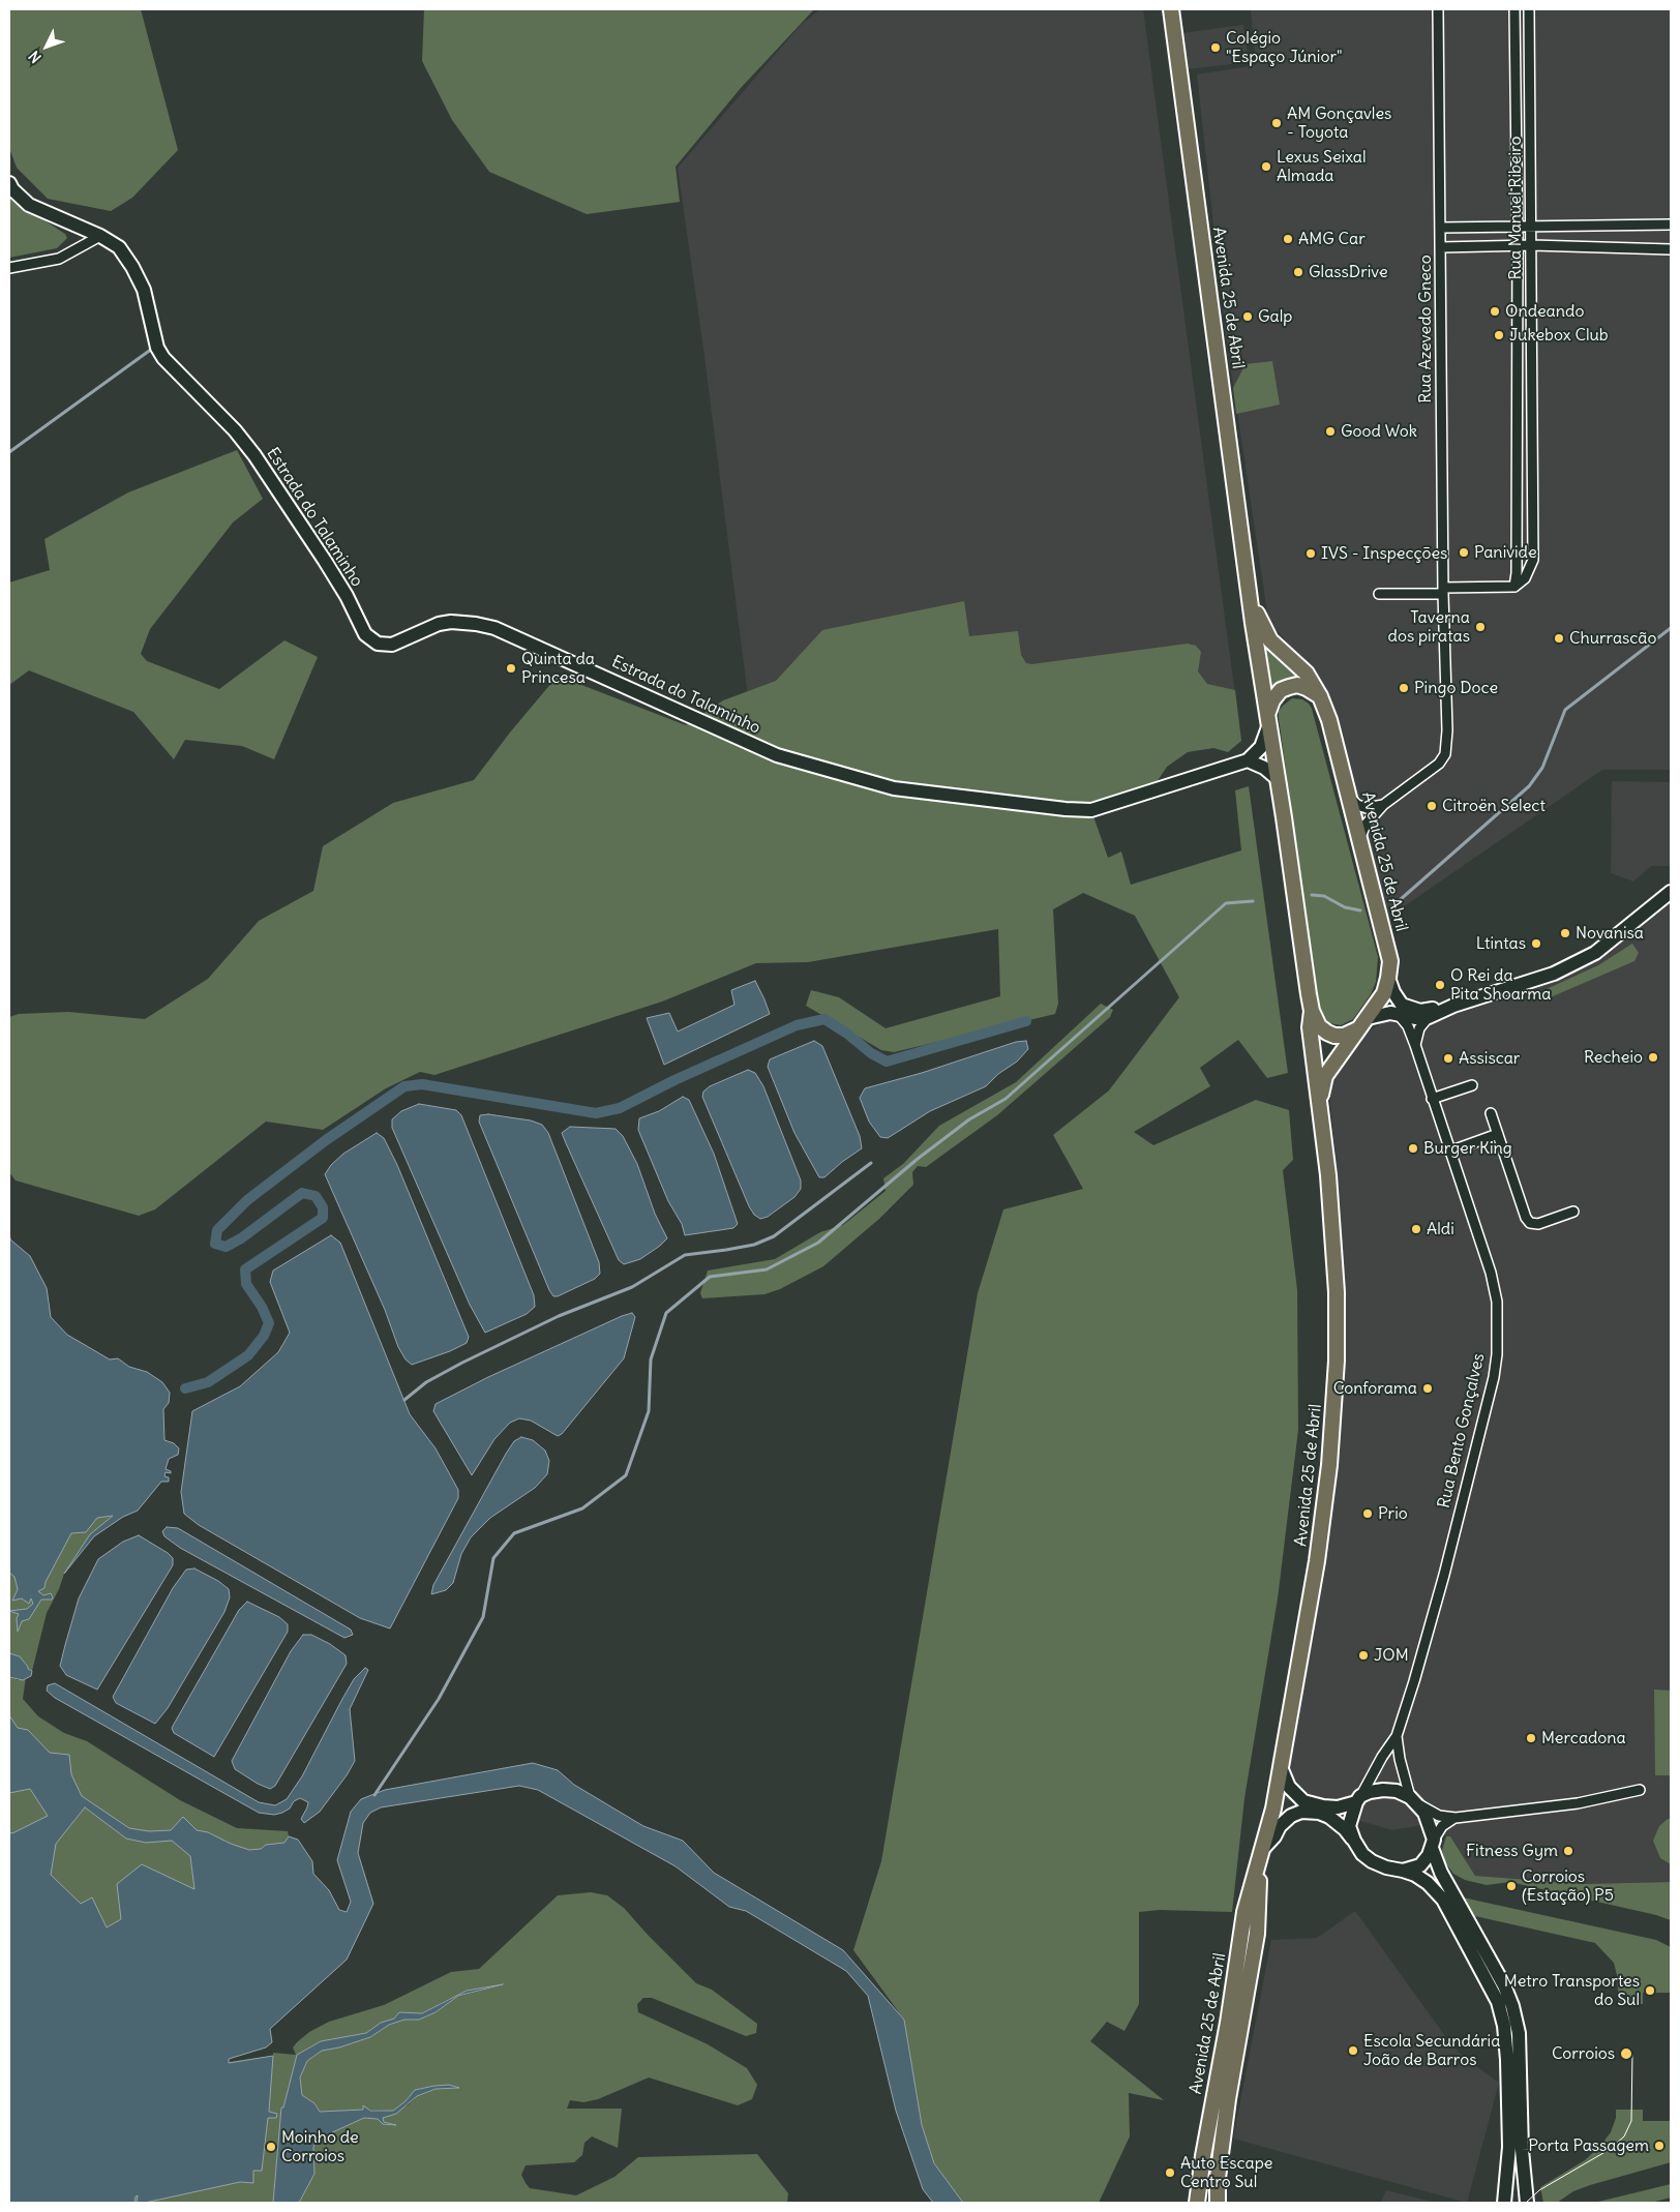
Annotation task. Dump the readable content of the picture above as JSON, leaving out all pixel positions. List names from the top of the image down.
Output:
{
  "streets": {
    "main road": ["Avenida 25 de Abril"],
    "street": [
      "Rua Manuel Ribeiro",
      "Rua Azevedo Gneco",
      "Estrada do Talaminho",
      "Rua Bento Gonçalves"
    ]
  },
  "crossings": [
    ["Avenida 25 de Abril", "Rua Azevedo Gneco"]
  ],
  "places": [
    "Colégio \"Espaço Júnior\"",
    "AM Gonçavles - Toyota",
    "Lexus Seixal Almada",
    "AMG Car",
    "GlassDrive",
    "Ondeando",
    "Galp",
    "Jukebox Club",
    "Good Wok",
    "Panivide",
    "IVS - Inspecções",
    "Taverna dos piratas",
    "Churrascão",
    "Quinta da Princesa",
    "Pingo Doce",
    "Citroën Select",
    "Novanisa",
    "Ltintas",
    "O Rei da Pita Shoarma",
    "Recheio",
    "Assiscar",
    "Burger King",
    "Aldi",
    "Conforama",
    "Prio",
    "JOM",
    "Mercadona",
    "Fitness Gym",
    "Corroios (Estação) P5",
    "Metro Transportes do Sul",
    "Escola Secundária João de Barros",
    "Corroios",
    "Porta Passagem",
    "Moinho de Corroios",
    "Auto Escape Centro Sul"
  ],
  "north": "bottom left"
}
